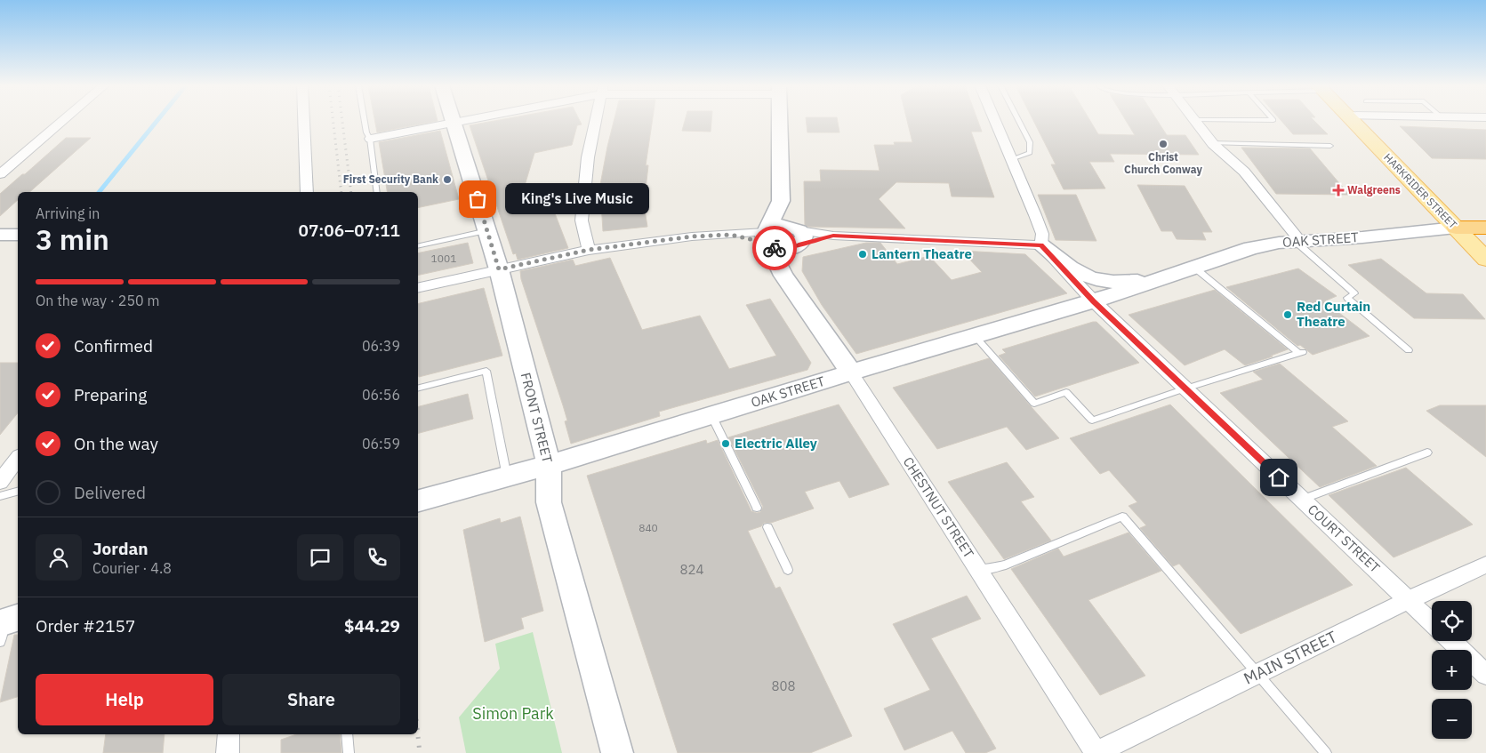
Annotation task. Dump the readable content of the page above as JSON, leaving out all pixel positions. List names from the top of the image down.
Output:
{
  "streets": {
    "highway": ["OAK STREET"],
    "main road": ["HARKRIDER STREET"],
    "street": [
      "FRONT STREET",
      "CHESTNUT STREET",
      "COURT STREET",
      "MAIN STREET"
    ]
  },
  "crossings": [
    ["HARKRIDER STREET", "OAK STREET"],
    ["OAK STREET", "FRONT STREET"],
    ["OAK STREET", "CHESTNUT STREET"],
    ["OAK STREET", "COURT STREET"],
    ["CHESTNUT STREET", "MAIN STREET"],
    ["COURT STREET", "MAIN STREET"]
  ],
  "parks": ["Simon Park"],
  "places": {
    "other": [
      "Christ Church Conway",
      "First Security Bank",
      "King's Live Music",
      "Lantern Theatre",
      "Red Curtain Theatre",
      "Electric Alley"
    ],
    "health": ["Walgreens"]
  },
  "house_numbers": [
    "1001",
    "840",
    "824",
    "808"
  ],
  "page": {
    "bubble": "King's Live Music",
    "heading": ["3 min", "Arriving in", "07:06–07:11"],
    "panel": [
      "Jordan",
      "Courier · 4.8",
      "Order #2157",
      "$44.29"
    ],
    "bar": "On the way · 250 m",
    "list": [
      ["Confirmed", "06:39"],
      ["Preparing", "06:56"],
      ["On the way", "06:59"],
      "Delivered"
    ],
    "map_buttons": ["+", "−"],
    "buttons": ["Help", "Share"]
  }
}
